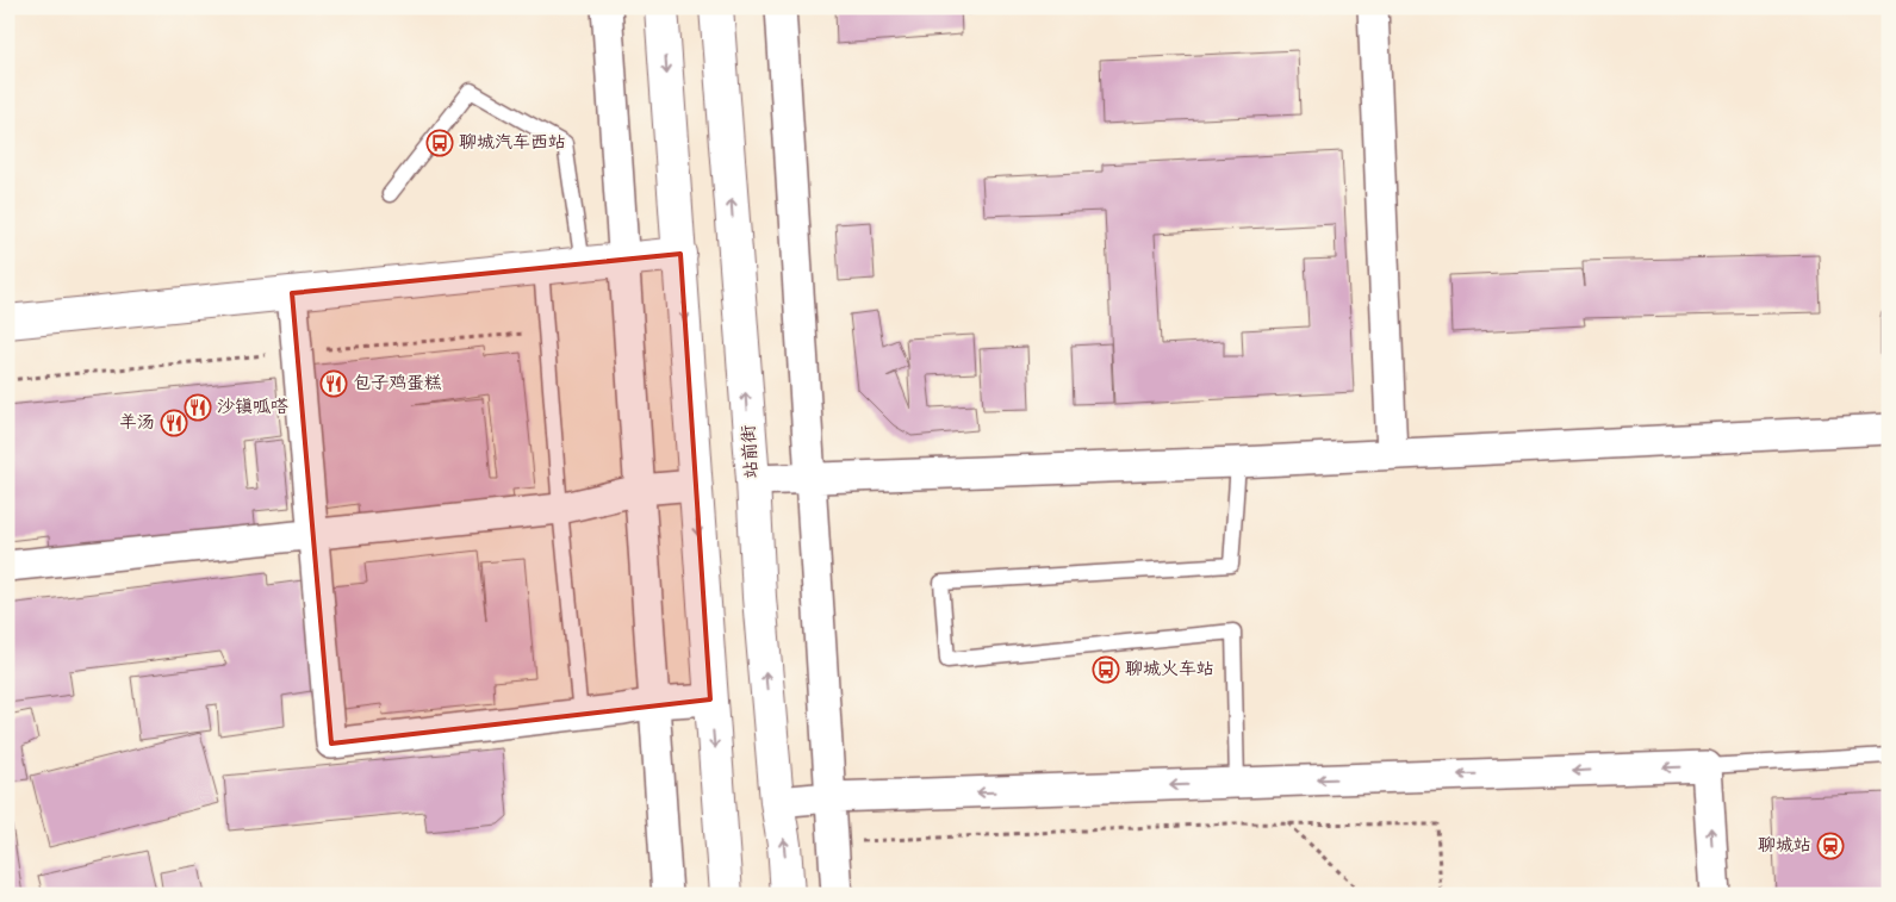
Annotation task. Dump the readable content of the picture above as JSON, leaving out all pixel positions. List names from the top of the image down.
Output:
{
  "streets": {
    "main road": ["站前街"]
  },
  "places": {
    "bus stop": ["聊城汽车西站", "聊城火车站"],
    "restaurant": ["包子鸡蛋糕", "沙镇呱嗒", "羊汤"],
    "station": ["聊城站"]
  }
}
